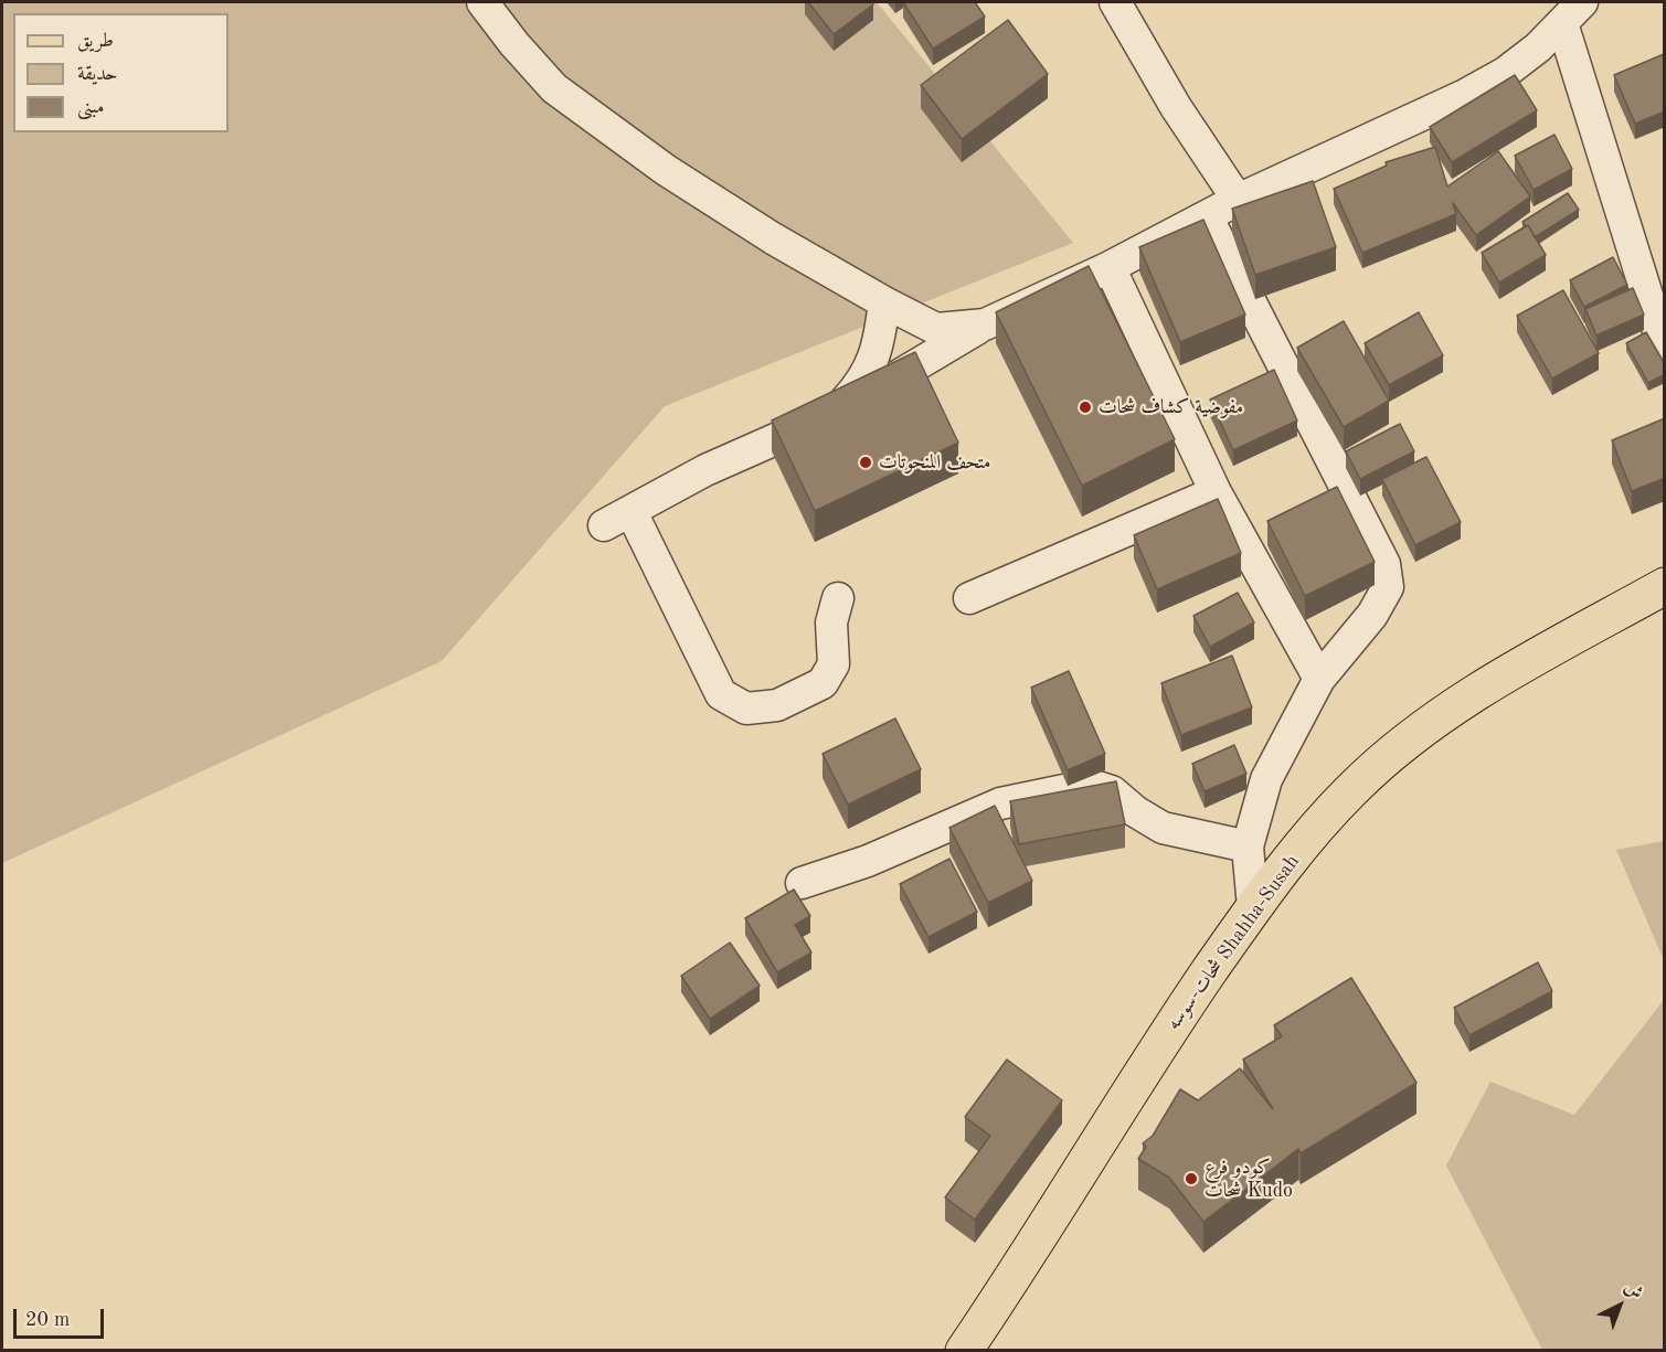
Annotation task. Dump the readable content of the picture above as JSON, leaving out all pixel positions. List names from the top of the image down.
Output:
{
  "streets": {
    "main road": ["شحات-سوسه Shahha-Susah"]
  },
  "places": ["مفوضية كشاف شحات", "متحف المنحوتات", "كودو فرع شحات Kudo"],
  "legend": ["طريق", "حديقة", "مبنى"],
  "scale_bar": "20 m",
  "north": "top right"
}
